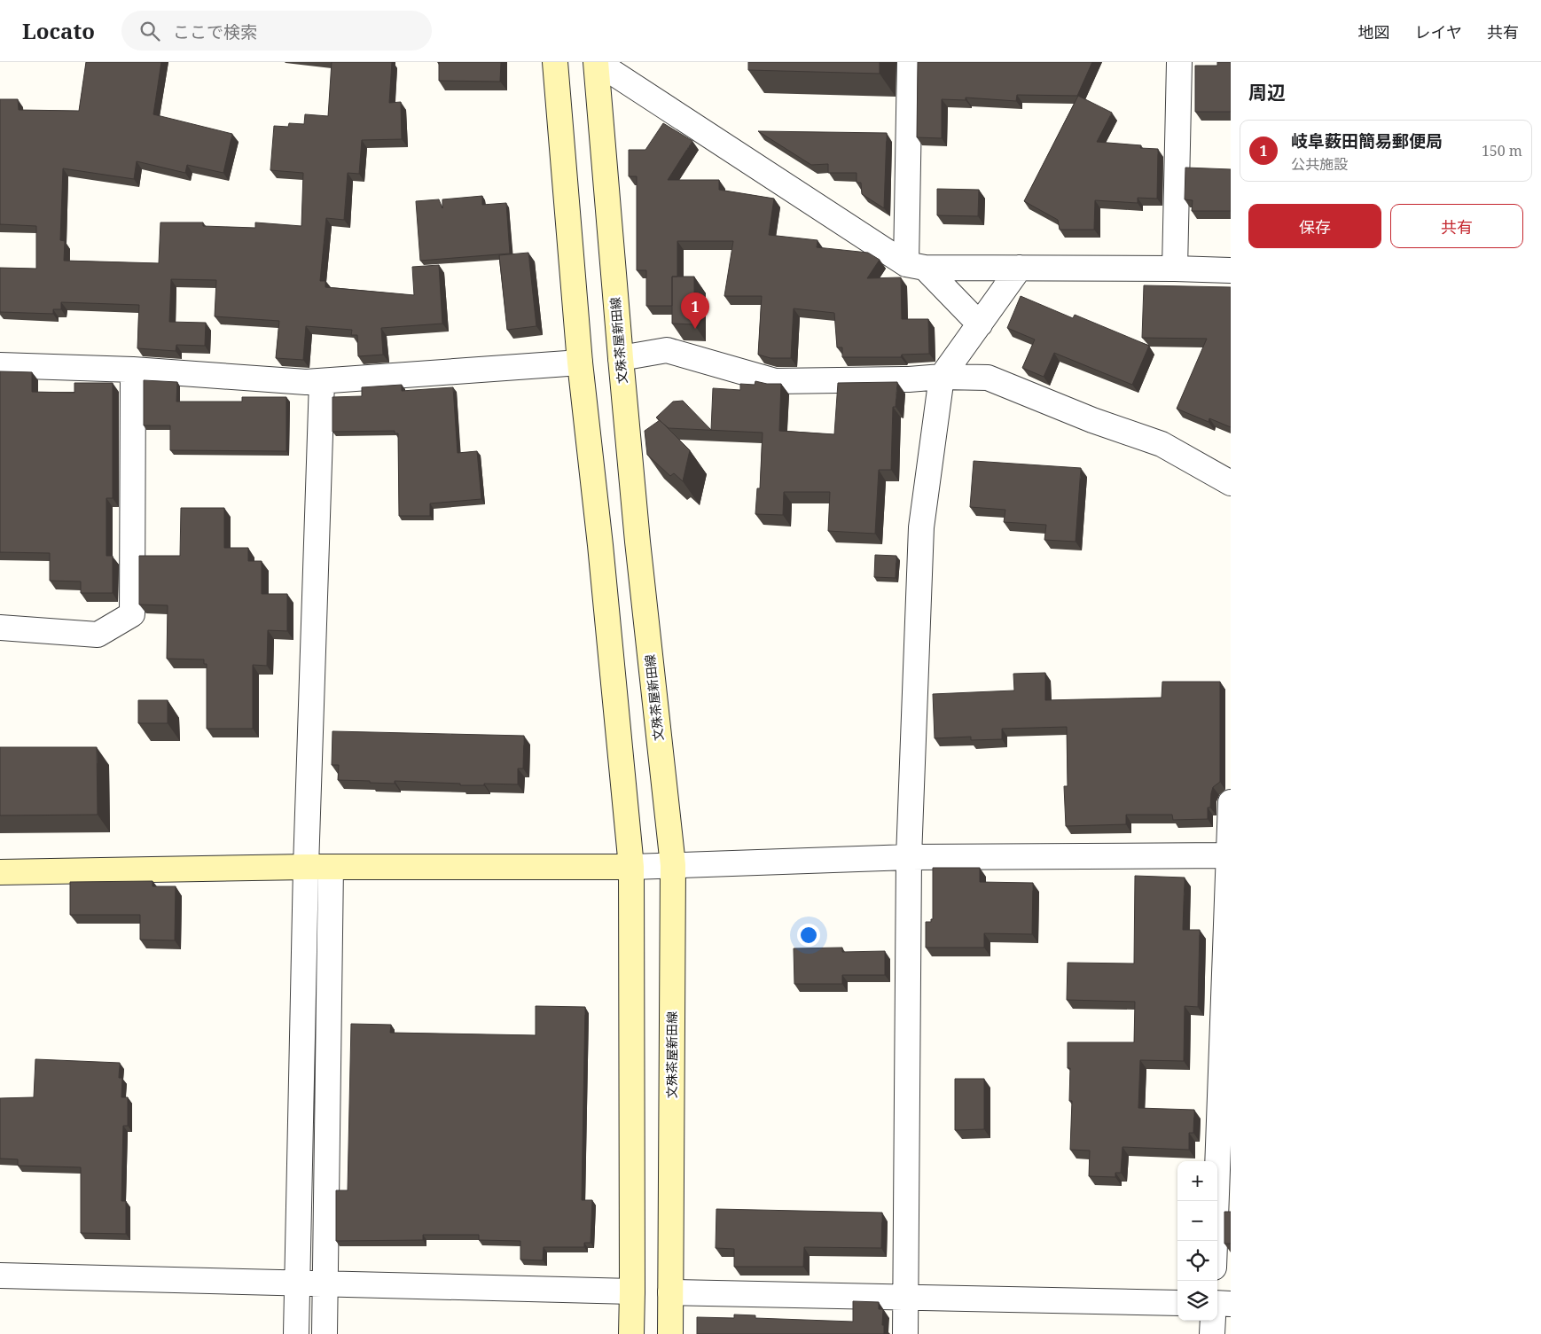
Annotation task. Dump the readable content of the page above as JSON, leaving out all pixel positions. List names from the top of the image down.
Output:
{
  "streets": {
    "main road": ["文殊茶屋新田線"]
  },
  "page": {
    "header": "Locato",
    "search": "ここで検索",
    "nav": ["地図", "レイヤ", "共有"],
    "heading": "周辺",
    "list": [
      {
        "mark": "1",
        "name": "岐阜薮田簡易郵便局",
        "note": "公共施設",
        "value": "150 m"
      }
    ],
    "buttons": ["保存", "共有"],
    "pins": "1",
    "map_buttons": ["+", "−"]
  }
}
